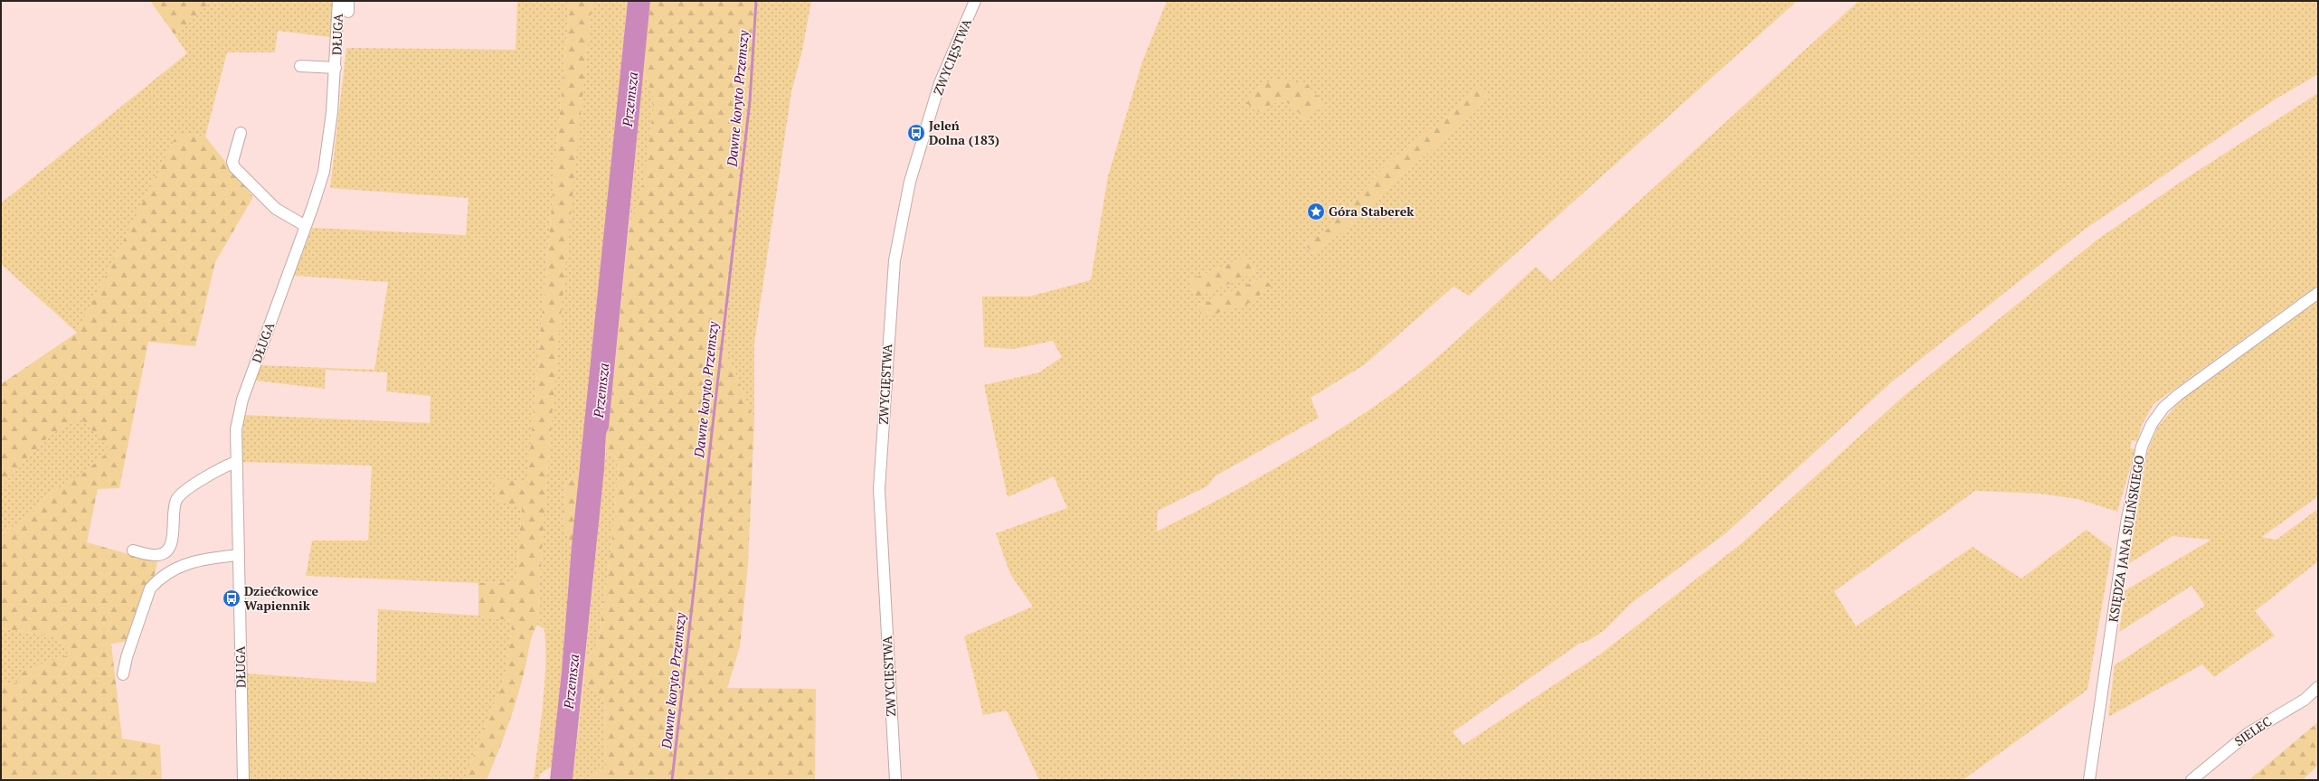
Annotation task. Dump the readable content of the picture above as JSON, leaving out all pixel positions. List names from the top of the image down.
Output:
{
  "streets": {
    "street": [
      "DŁUGA",
      "ZWYCIĘSTWA",
      "KSIĘDZA JANA SULIŃSKIEGO",
      "SIELEC"
    ]
  },
  "water": ["Dawne koryto Przemszy", "Przemsza"],
  "places": {
    "bus stop": ["Jeleń Dolna (183)", "Dziećkowice Wapiennik"],
    "place": ["Góra Staberek"]
  }
}
